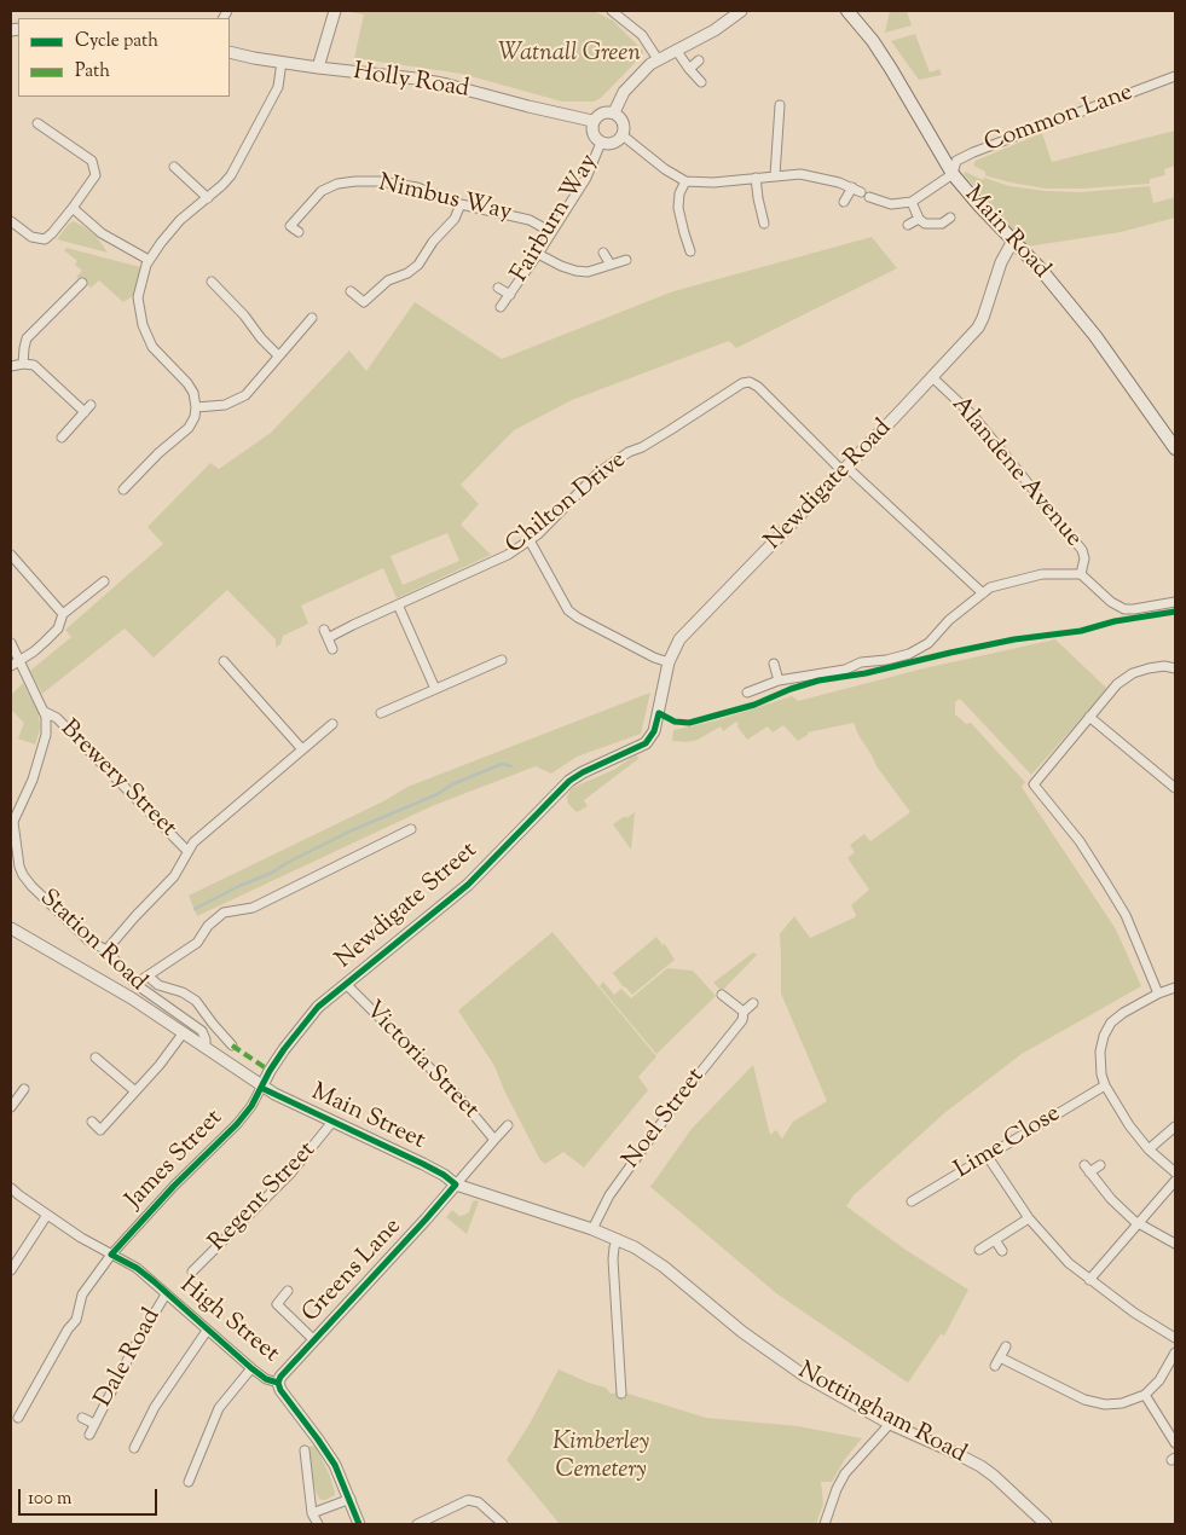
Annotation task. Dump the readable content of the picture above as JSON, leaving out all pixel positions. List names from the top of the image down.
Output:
{
  "streets": {
    "main road": ["Main Road"],
    "street": [
      "Holly Road",
      "Common Lane",
      "Nimbus Way",
      "Fairburn Way",
      "Alandene Avenue",
      "Newdigate Road",
      "Chilton Drive",
      "Brewery Street",
      "Newdigate Street",
      "Station Road",
      "Victoria Street",
      "Main Street",
      "Noel Street",
      "Lime Close",
      "James Street",
      "Regent Street",
      "Greens Lane",
      "High Street",
      "Dale Road",
      "Nottingham Road"
    ]
  },
  "crossings": [
    ["Holly Road", "Fairburn Way"],
    ["Common Lane", "Main Road"],
    ["Nimbus Way", "Fairburn Way"],
    ["Main Road", "Newdigate Road"],
    ["Alandene Avenue", "Newdigate Road"],
    ["Newdigate Road", "Chilton Drive"],
    ["Newdigate Road", "Newdigate Street"],
    ["Brewery Street", "Station Road"],
    ["Newdigate Street", "Victoria Street"],
    ["Newdigate Street", "Main Street"],
    ["Newdigate Street", "James Street"],
    ["Station Road", "Main Street"],
    ["Victoria Street", "Main Street"],
    ["Victoria Street", "Greens Lane"],
    ["Main Street", "Noel Street"],
    ["Main Street", "James Street"],
    ["Main Street", "Regent Street"],
    ["Main Street", "Greens Lane"],
    ["Main Street", "Nottingham Road"],
    ["Noel Street", "Nottingham Road"],
    ["James Street", "High Street"],
    ["Greens Lane", "High Street"],
    ["High Street", "Dale Road"]
  ],
  "parks": ["Watnall Green", "Kimberley Cemetery"],
  "legend": ["Cycle path", "Path"],
  "scale_bar": "100 m"
}
